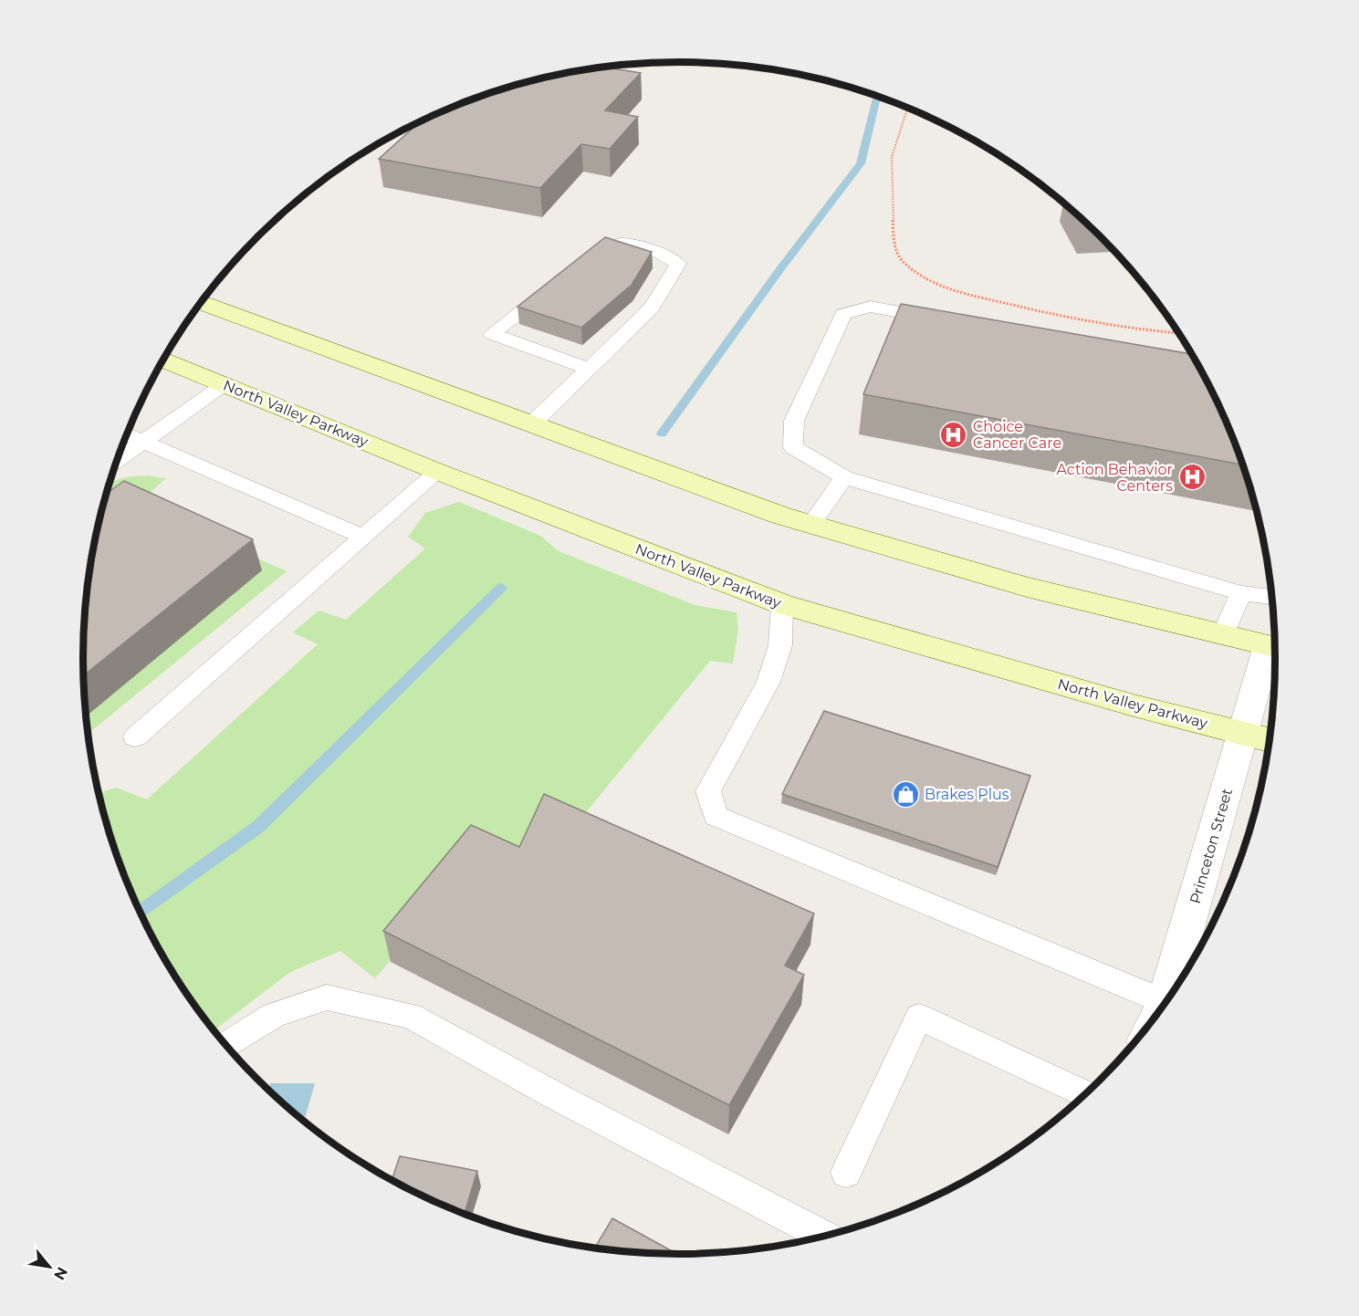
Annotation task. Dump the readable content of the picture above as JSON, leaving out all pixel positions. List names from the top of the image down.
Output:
{
  "streets": {
    "main road": ["North Valley Parkway"],
    "street": ["Princeton Street"]
  },
  "crossings": [
    ["North Valley Parkway", "Princeton Street"]
  ],
  "places": {
    "hospital": ["Choice Cancer Care", "Action Behavior Centers"],
    "shop": ["Brakes Plus"]
  },
  "north": "bottom right"
}
